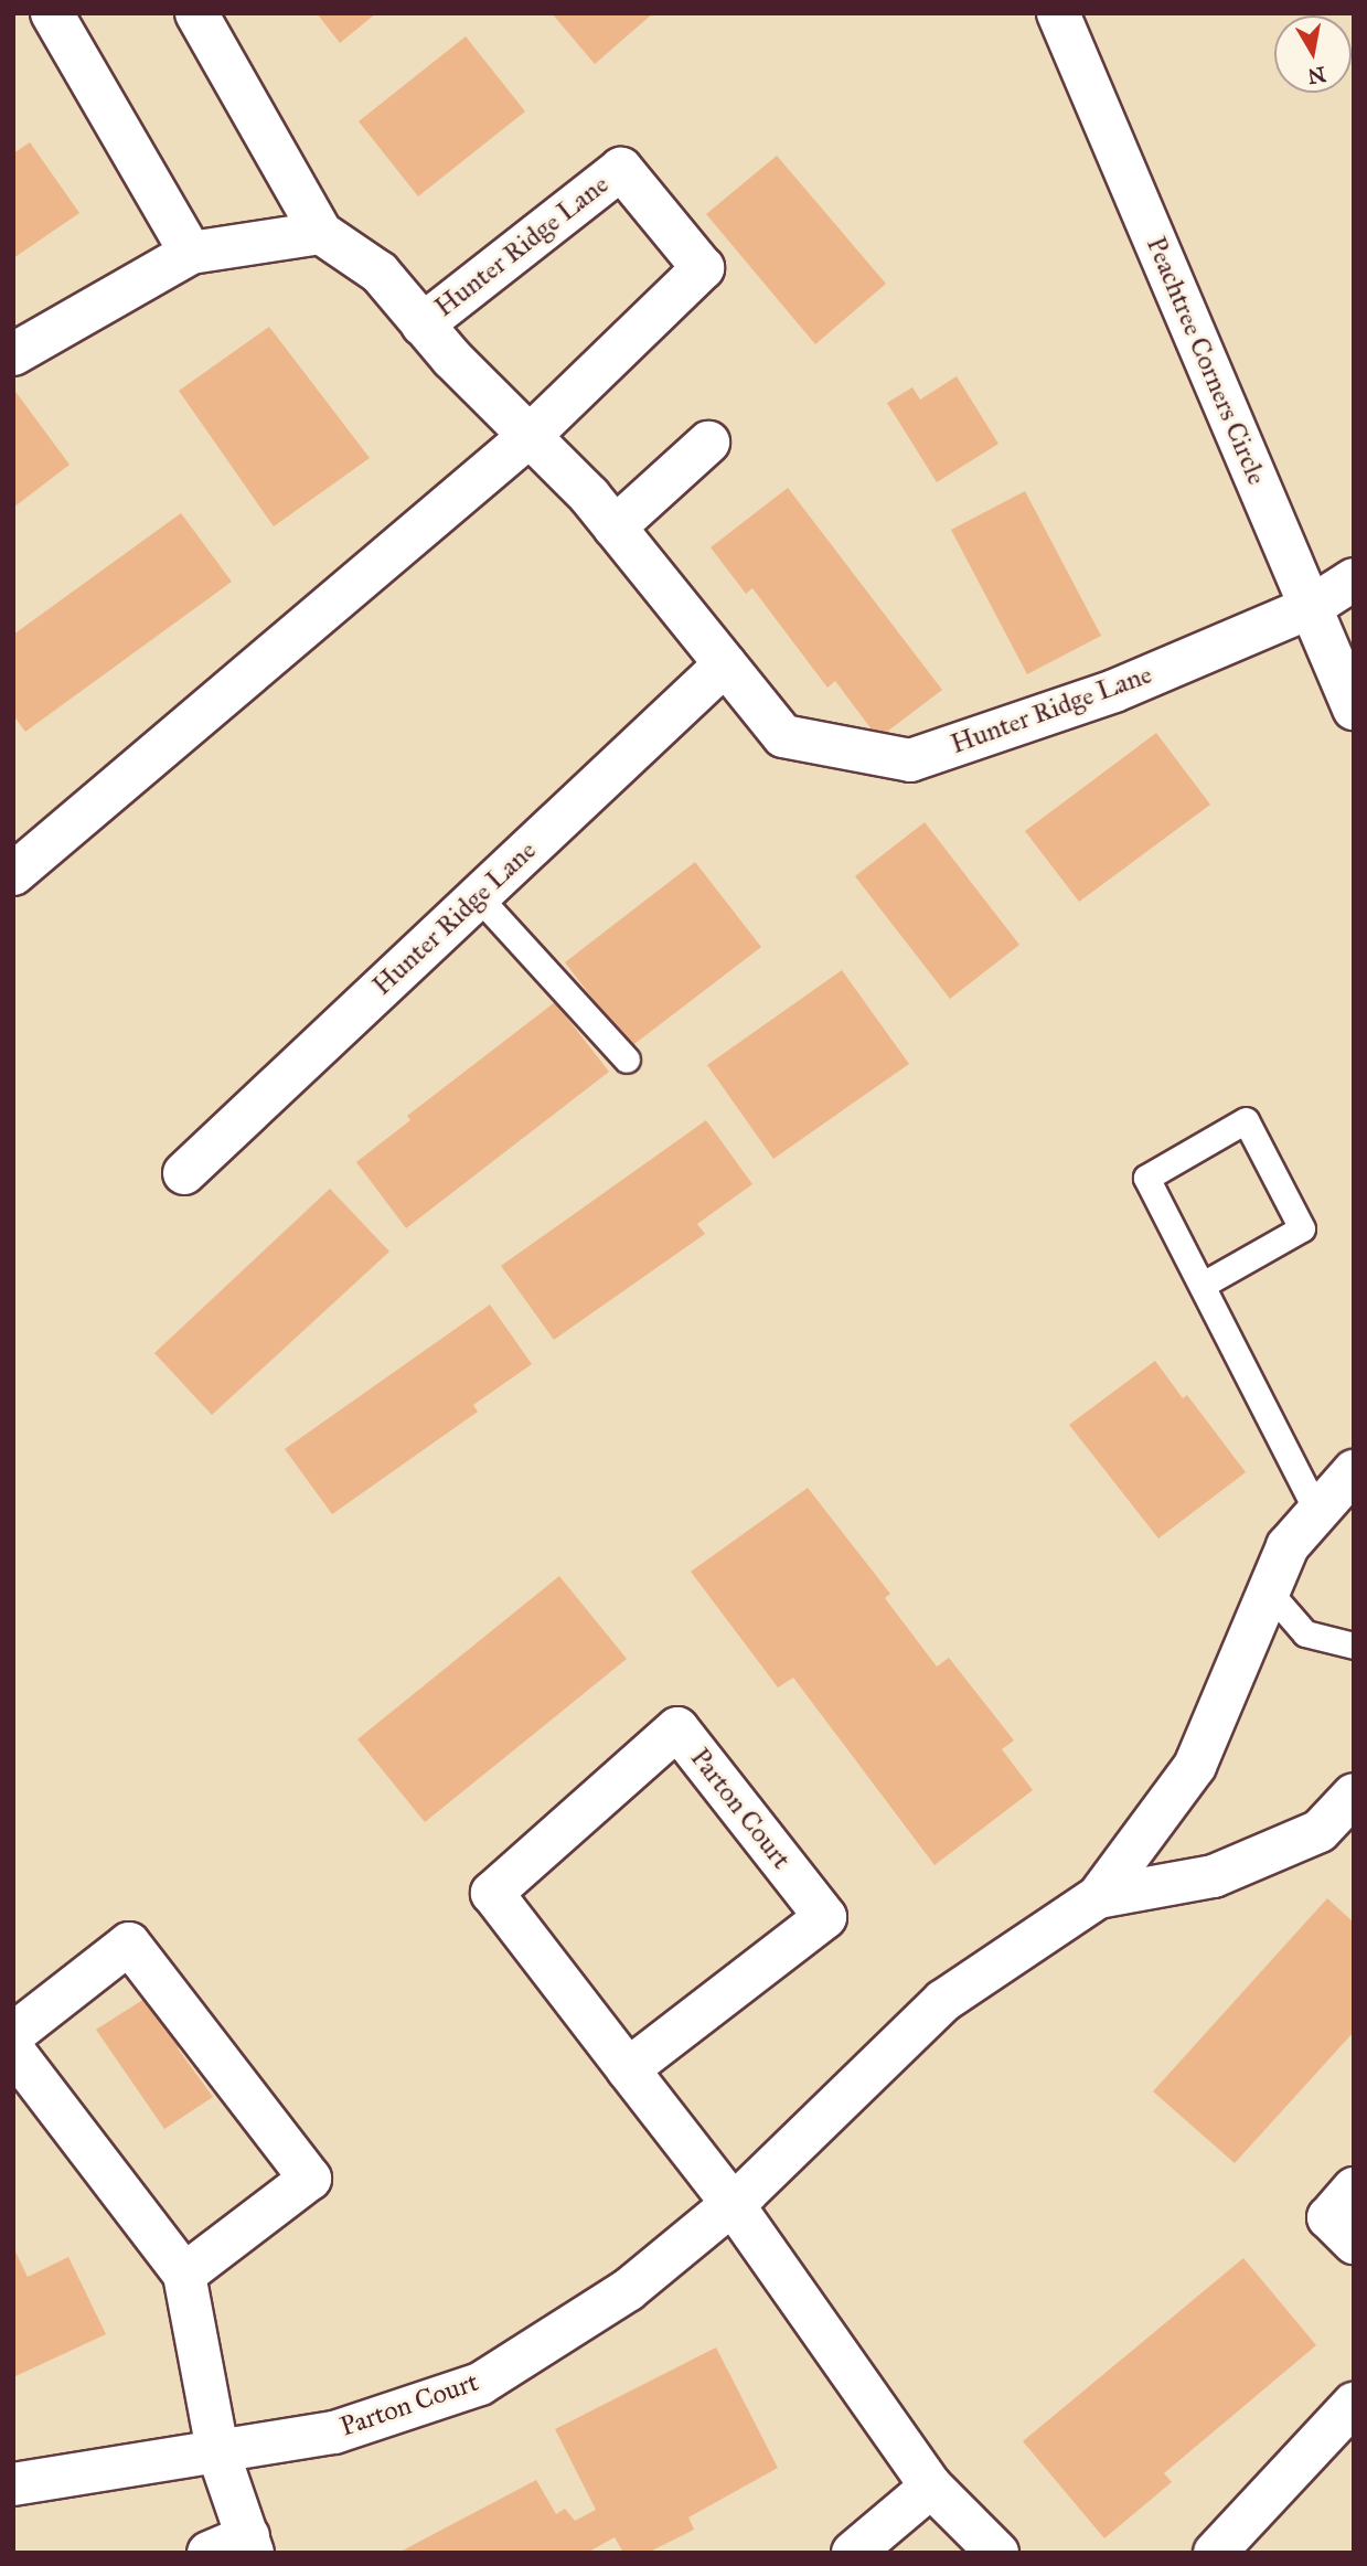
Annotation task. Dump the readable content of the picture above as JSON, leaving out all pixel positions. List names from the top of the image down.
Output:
{
  "streets": {
    "street": ["Hunter Ridge Lane", "Peachtree Corners Circle", "Parton Court"]
  },
  "crossings": [
    ["Hunter Ridge Lane", "Peachtree Corners Circle"]
  ],
  "north": "bottom"
}
